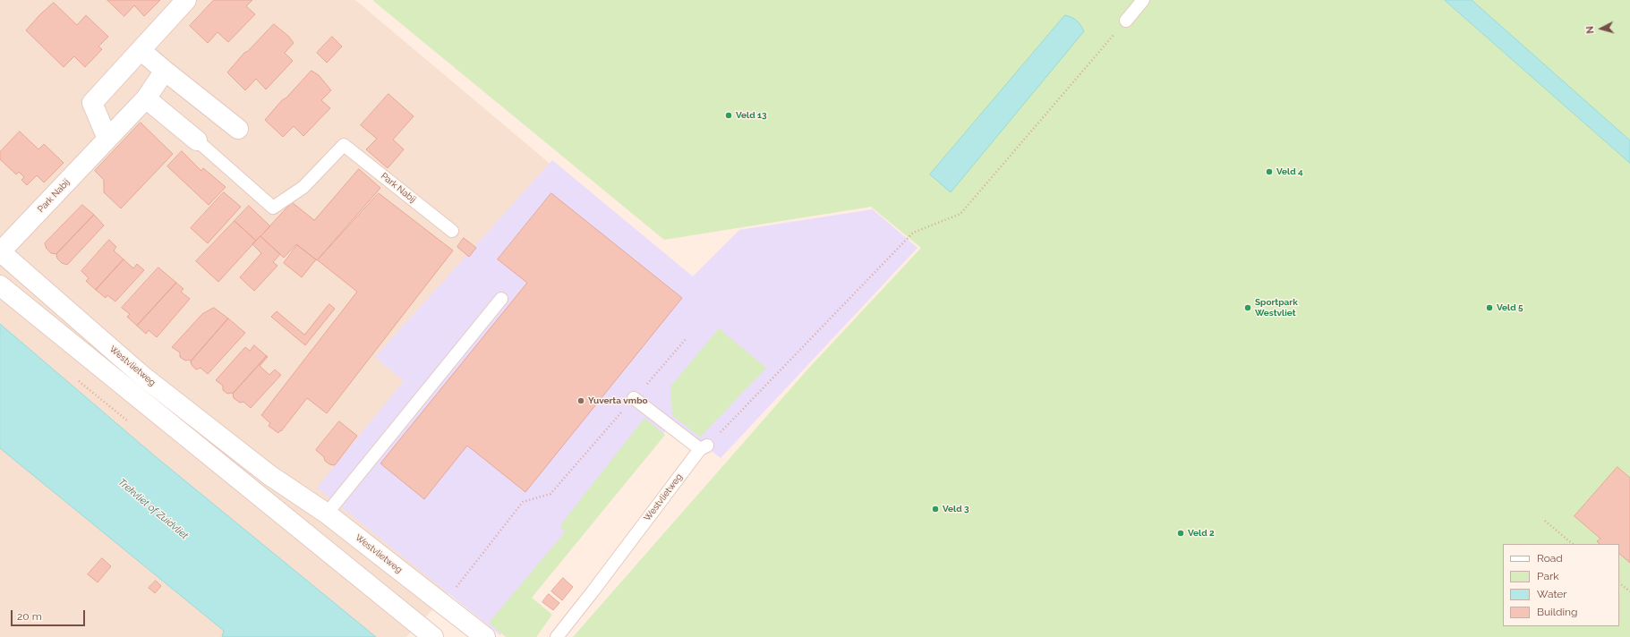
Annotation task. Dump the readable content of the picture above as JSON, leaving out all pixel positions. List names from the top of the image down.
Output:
{
  "streets": {
    "street": ["Park Nabij", "Westvlietweg"]
  },
  "crossings": [
    ["Park Nabij", "Westvlietweg"]
  ],
  "water": ["Trekvliet of Zuidvliet"],
  "places": [
    "Veld 13",
    "Veld 4",
    "Sportpark Westvliet",
    "Veld 5",
    "Yuverta vmbo",
    "Veld 3",
    "Veld 2"
  ],
  "legend": [
    "Road",
    "Park",
    "Water",
    "Building"
  ],
  "scale_bar": "20 m",
  "north": "left"
}
